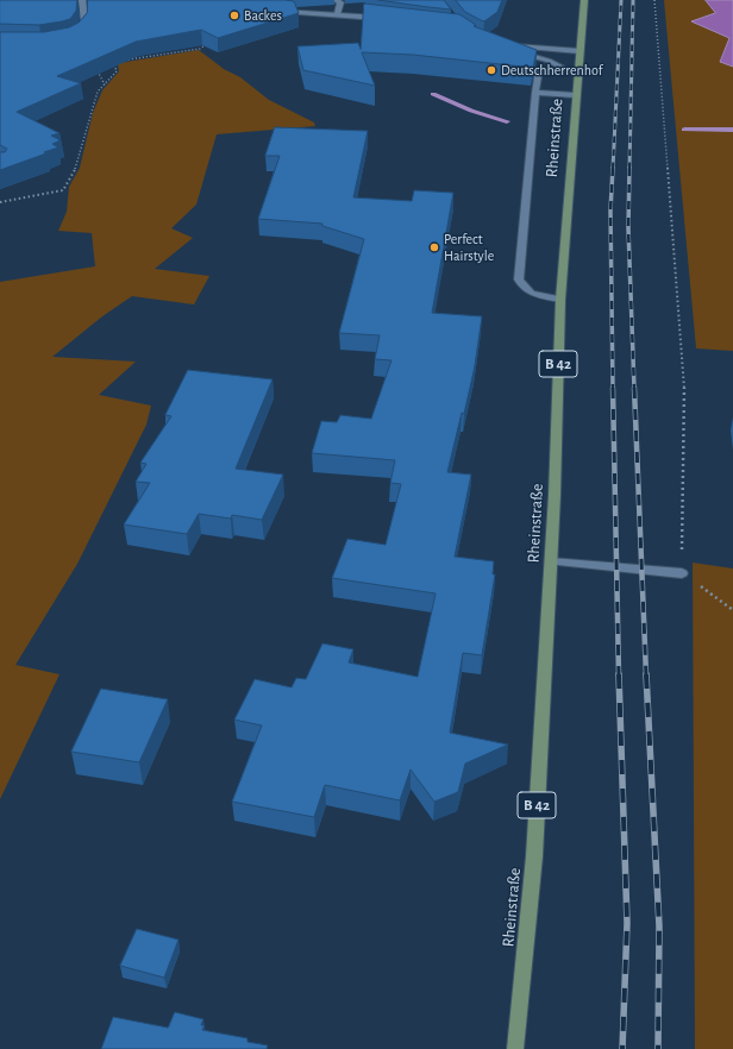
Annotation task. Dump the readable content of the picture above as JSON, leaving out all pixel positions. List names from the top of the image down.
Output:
{
  "streets": {
    "main road": ["Rheinstraße", "B 42"]
  },
  "places": ["Backes", "Deutschherrenhof", "Perfect Hairstyle"]
}
